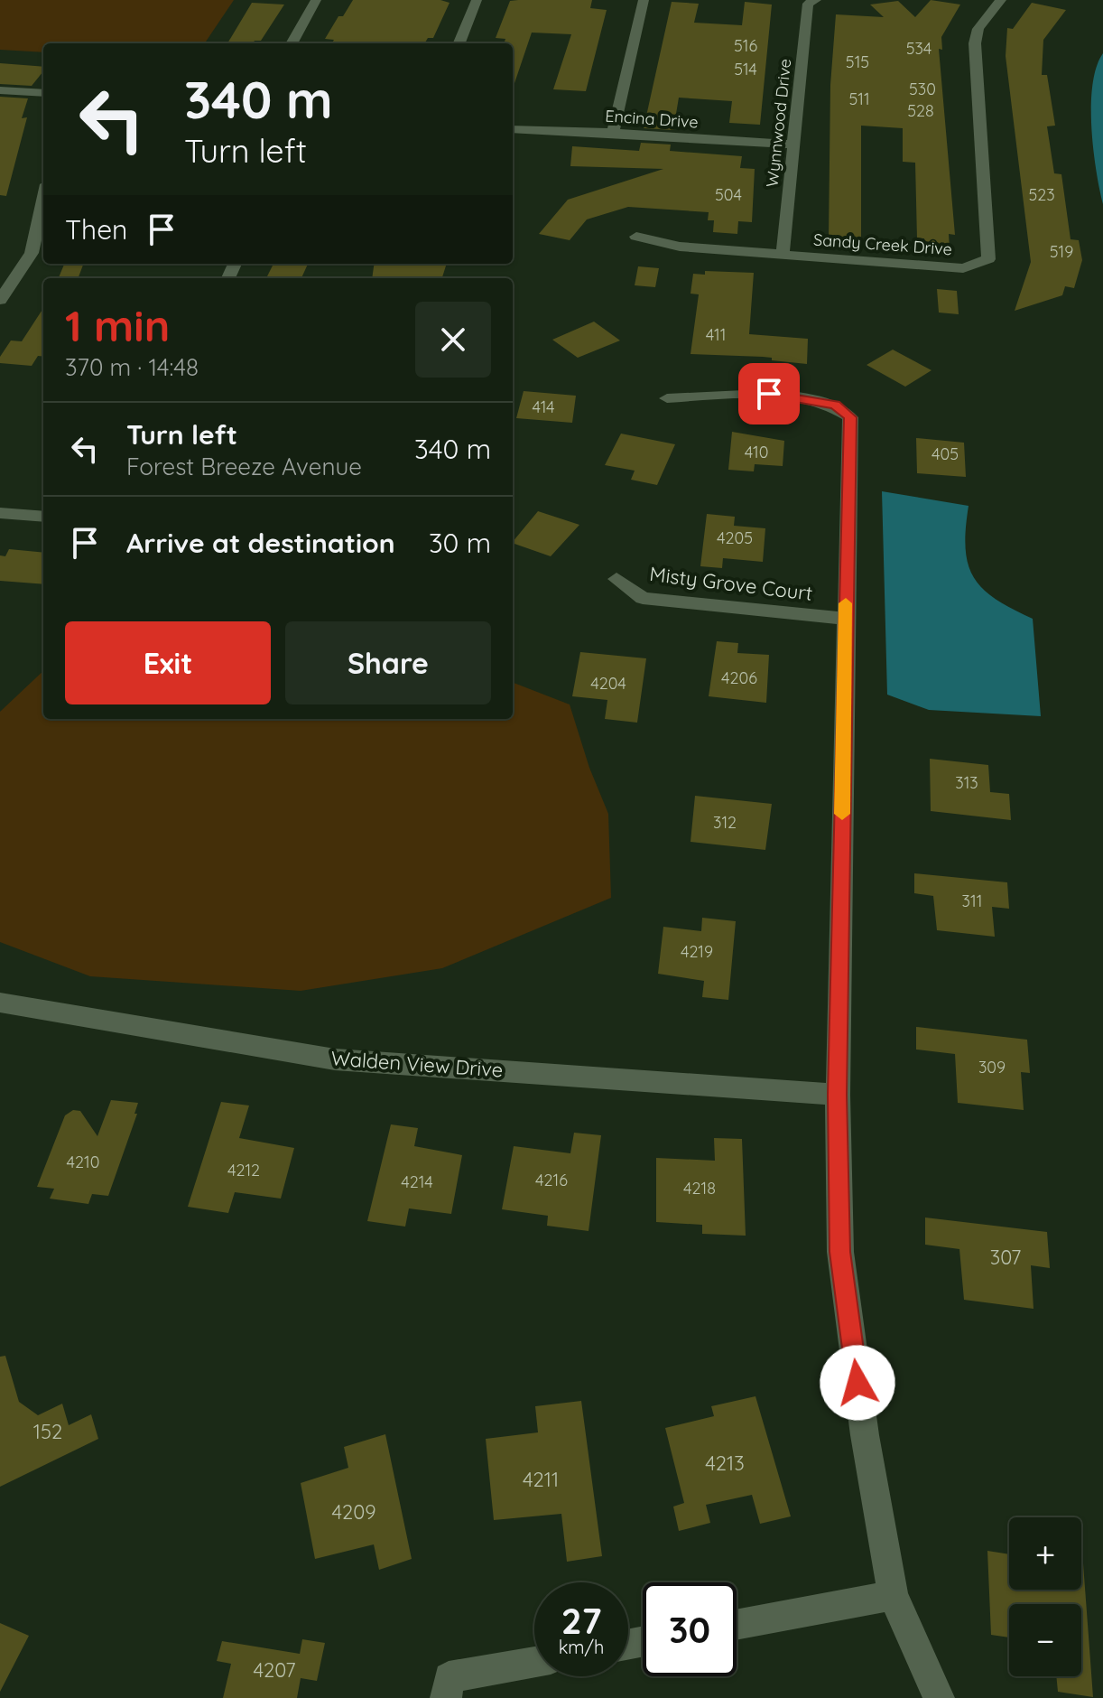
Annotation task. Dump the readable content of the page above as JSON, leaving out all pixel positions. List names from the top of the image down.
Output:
{
  "streets": {
    "street": [
      "Encina Drive",
      "Wynnwood Drive",
      "Sandy Creek Drive",
      "Misty Grove Court",
      "Walden View Drive"
    ]
  },
  "crossings": [
    ["Encina Drive", "Wynnwood Drive"],
    ["Wynnwood Drive", "Sandy Creek Drive"]
  ],
  "house_numbers": [
    "516",
    "534",
    "515",
    "514",
    "530",
    "511",
    "528",
    "504",
    "523",
    "519",
    "411",
    "414",
    "410",
    "405",
    "4205",
    "4206",
    "4204",
    "313",
    "312",
    "311",
    "4219",
    "309",
    "4210",
    "4212",
    "4216",
    "4214",
    "4218",
    "307",
    "152",
    "4213",
    "4211",
    "4209",
    "4207"
  ],
  "page": {
    "turn": ["340 m", "Turn left"],
    "then": "Then",
    "heading": ["1 min", "370 m · 14:48"],
    "list": [
      {
        "name": "Turn left",
        "note": "Forest Breeze Avenue",
        "value": "340 m"
      },
      {
        "name": "Arrive at destination",
        "value": "30 m"
      }
    ],
    "buttons": ["Exit", "Share"],
    "map_buttons": ["+", "−"],
    "speed": "27 km/h",
    "limit": "30"
  }
}
